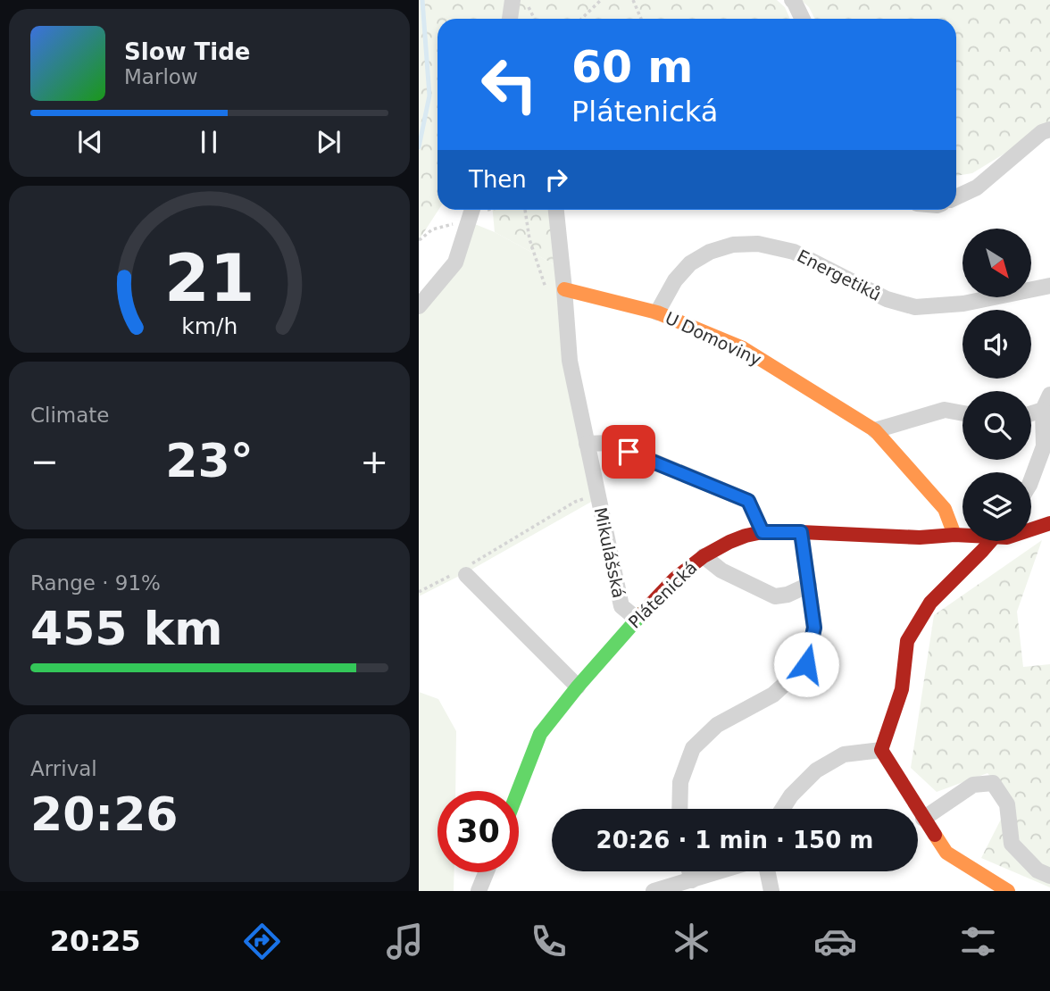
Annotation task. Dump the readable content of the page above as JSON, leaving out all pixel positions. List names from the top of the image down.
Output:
{
  "streets": {
    "street": [
      "Energetiků",
      "U Domoviny",
      "Mikulášská",
      "Plátenická"
    ]
  },
  "crossings": [
    ["Energetiků", "U Domoviny"],
    ["U Domoviny", "Mikulášská"],
    ["U Domoviny", "Plátenická"],
    ["Mikulášská", "Plátenická"]
  ],
  "north": "bottom right",
  "page": {
    "turn": ["60 m", "Plátenická"],
    "song": ["Slow Tide", "Marlow"],
    "then": "Then",
    "tile": [
      "Climate",
      ["Range · 91%", "455 km"],
      ["Arrival", "20:26"]
    ],
    "heat": ["−", "23°", "+"],
    "limit": "30",
    "trip": "20:26 · 1 min · 150 m",
    "tabs": "20:25",
    "gauge": ["21", "km/h"]
  }
}
